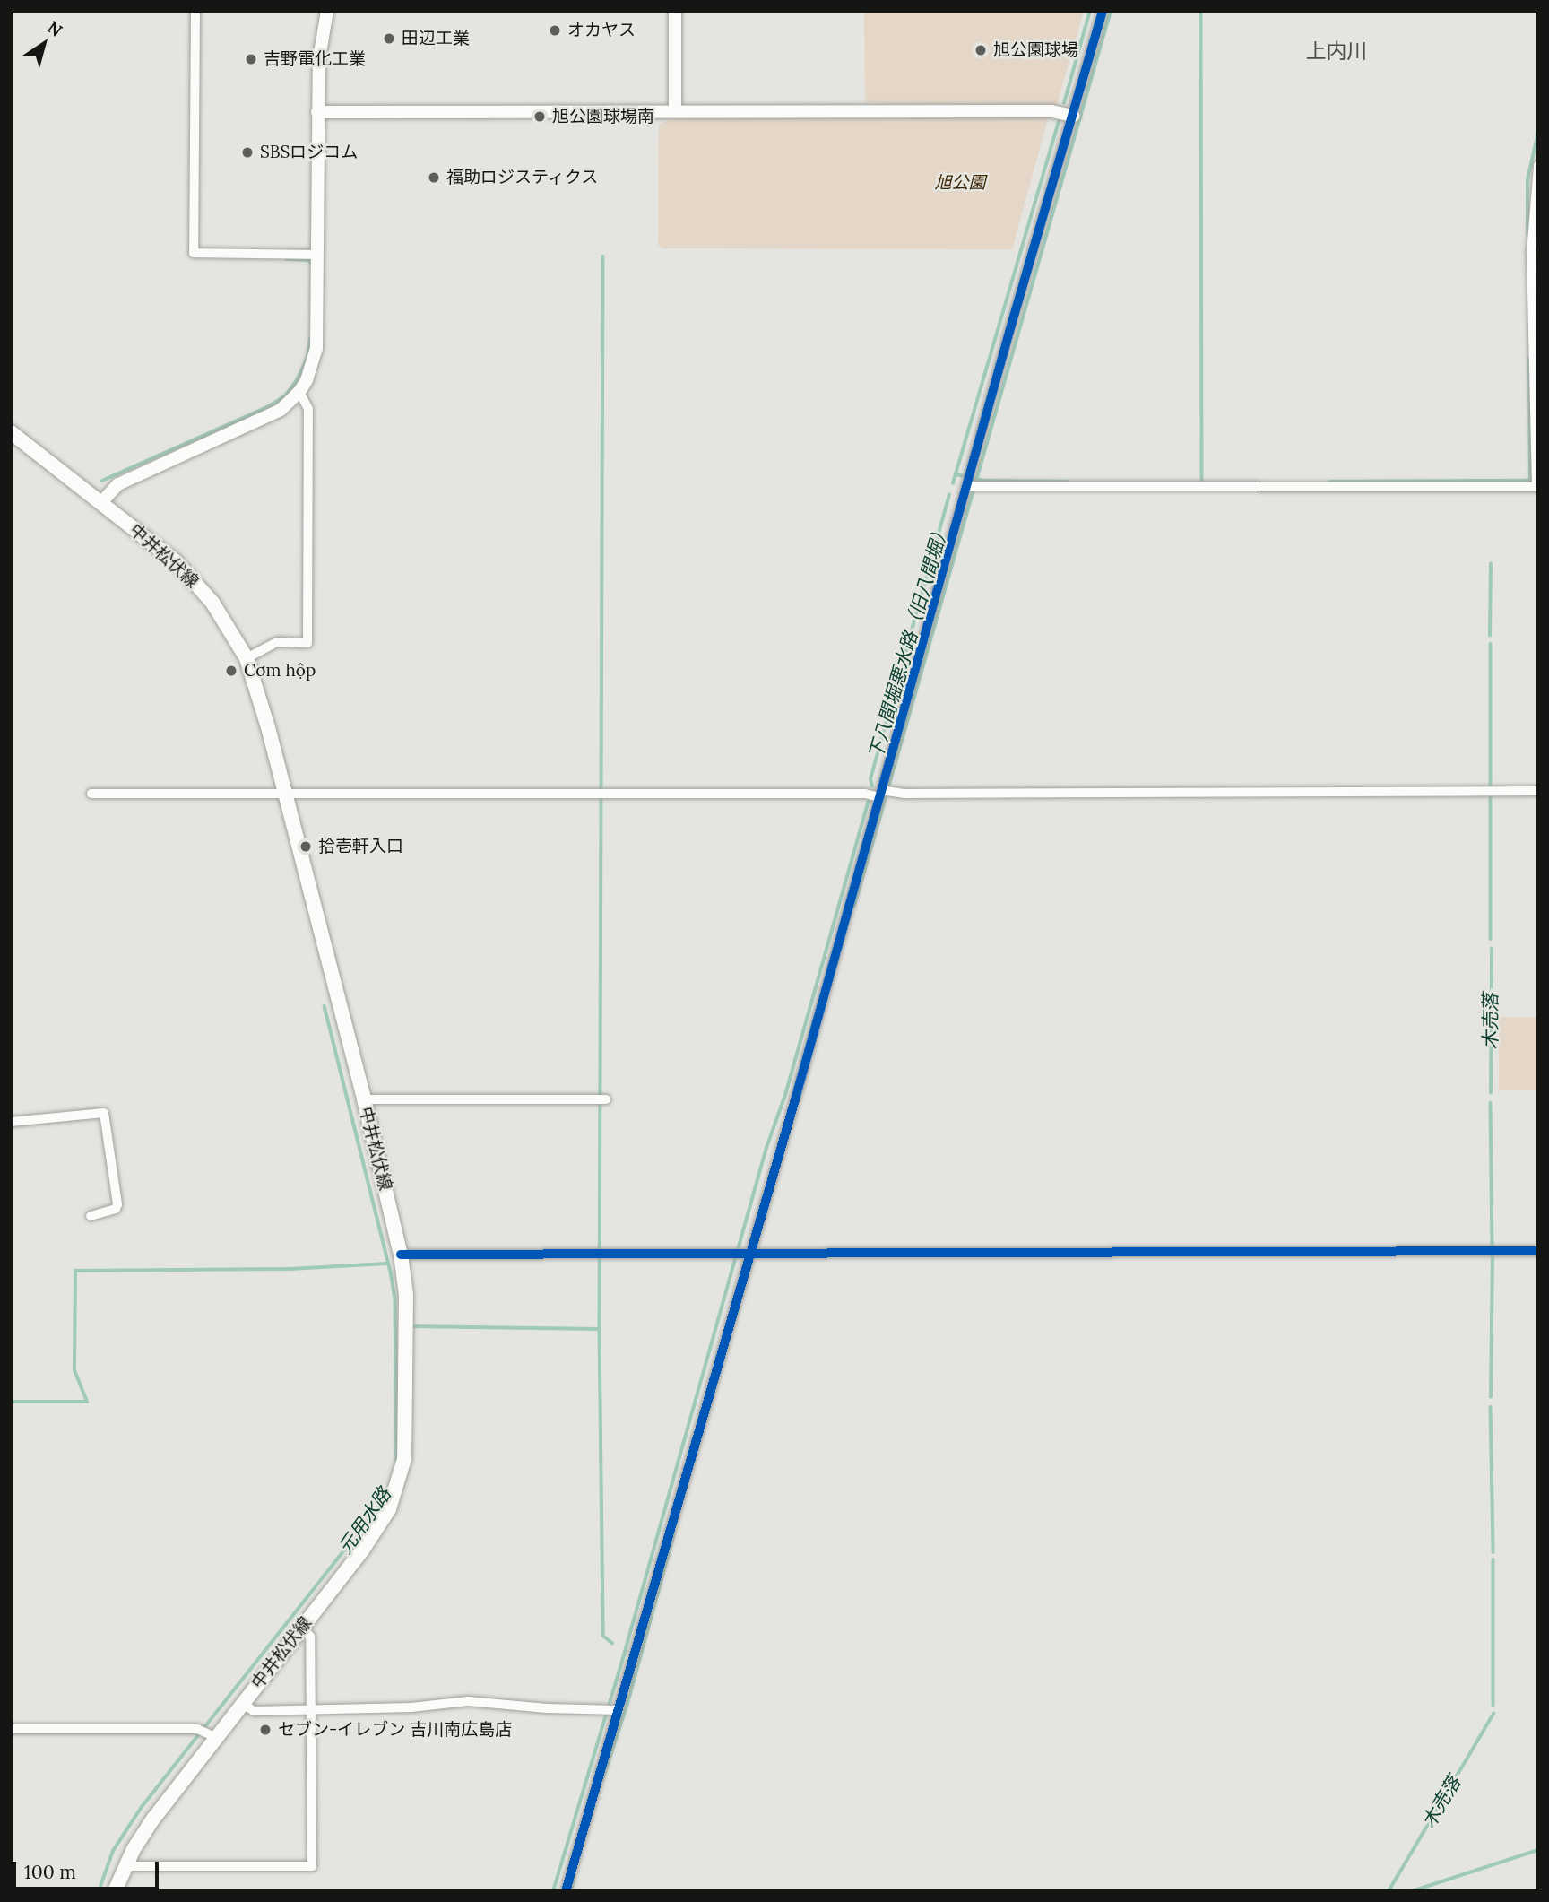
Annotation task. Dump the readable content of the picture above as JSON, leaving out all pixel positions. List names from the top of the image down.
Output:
{
  "streets": {
    "main road": ["中井松伏線"]
  },
  "districts": ["上内川"],
  "water": ["下八間堀悪水路（旧八間堀）", "木売落", "元用水路"],
  "parks": ["旭公園"],
  "places": [
    "オカヤス",
    "田辺工業",
    "旭公園球場",
    "吉野電化工業",
    "旭公園球場南",
    "SBSロジコム",
    "福助ロジスティクス",
    "Cơm hộp",
    "拾壱軒入口",
    "セブン-イレブン 吉川南広島店"
  ],
  "scale_bar": "100 m",
  "north": "top right"
}
